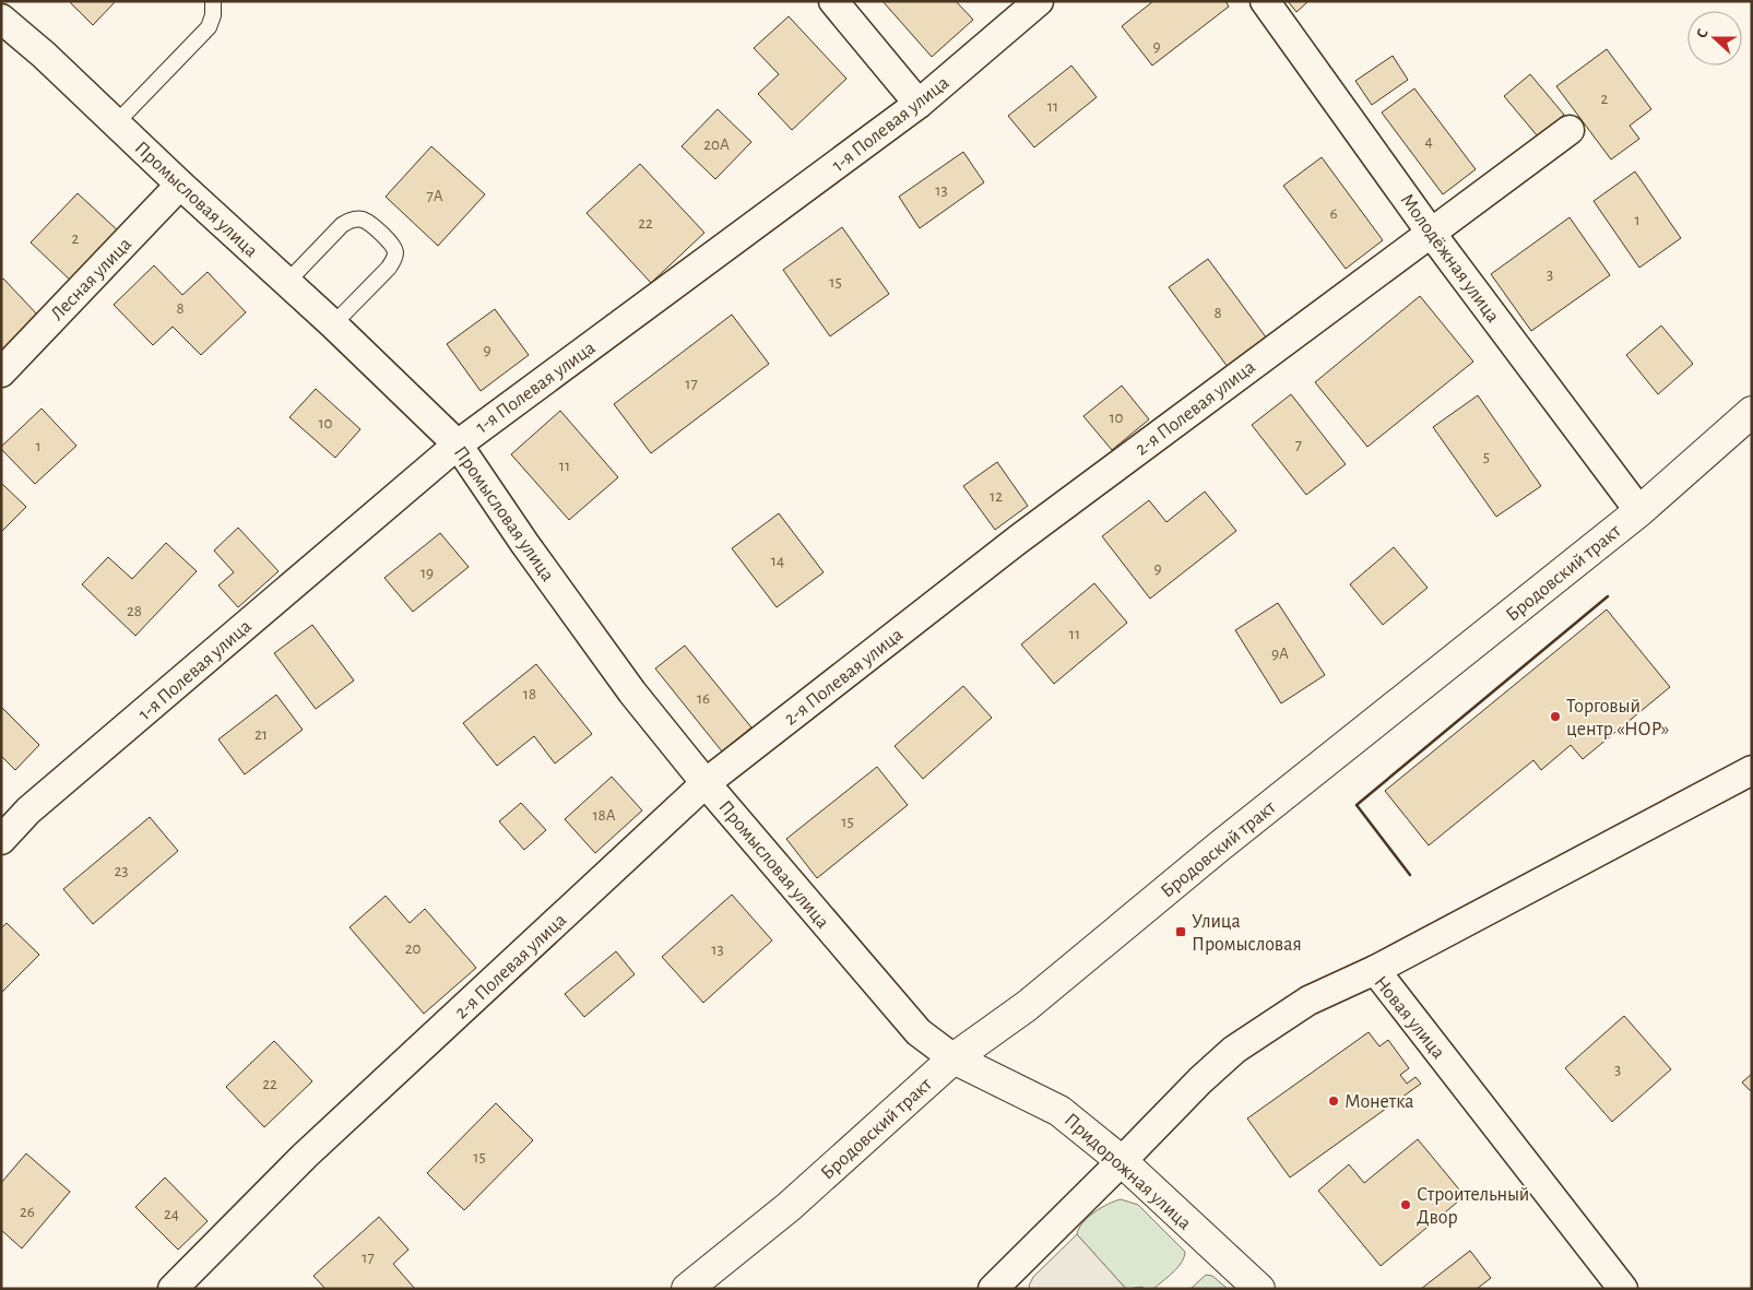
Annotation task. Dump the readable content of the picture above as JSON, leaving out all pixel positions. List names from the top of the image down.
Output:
{
  "streets": {
    "main road": ["Бродовский тракт", "Придорожная улица"],
    "street": [
      "1-я Полевая улица",
      "Промысловая улица",
      "Молодёжная улица",
      "Лесная улица",
      "2-я Полевая улица",
      "Новая улица"
    ]
  },
  "crossings": [
    ["1-я Полевая улица", "Промысловая улица"],
    ["Промысловая улица", "Лесная улица"],
    ["Промысловая улица", "2-я Полевая улица"],
    ["Промысловая улица", "Бродовский тракт"],
    ["Промысловая улица", "Придорожная улица"],
    ["Молодёжная улица", "2-я Полевая улица"],
    ["Молодёжная улица", "Бродовский тракт"],
    ["Бродовский тракт", "Придорожная улица"],
    ["Новая улица", "Придорожная улица"]
  ],
  "places": {
    "other": ["Торговый центр «НОР»", "Монетка", "Строительный Двор"],
    "transit": ["Улица Промысловая"]
  },
  "house_numbers": [
    "9",
    "2",
    "11",
    "4",
    "20А",
    "13",
    "7А",
    "6",
    "1",
    "22",
    "2",
    "3",
    "15",
    "8",
    "8",
    "9",
    "17",
    "10",
    "10",
    "7",
    "1",
    "5",
    "11",
    "12",
    "14",
    "9",
    "19",
    "28",
    "11",
    "9А",
    "18",
    "16",
    "21",
    "18А",
    "15",
    "23",
    "20",
    "13",
    "3",
    "22",
    "15",
    "26",
    "24",
    "17"
  ],
  "north": "left"
}
